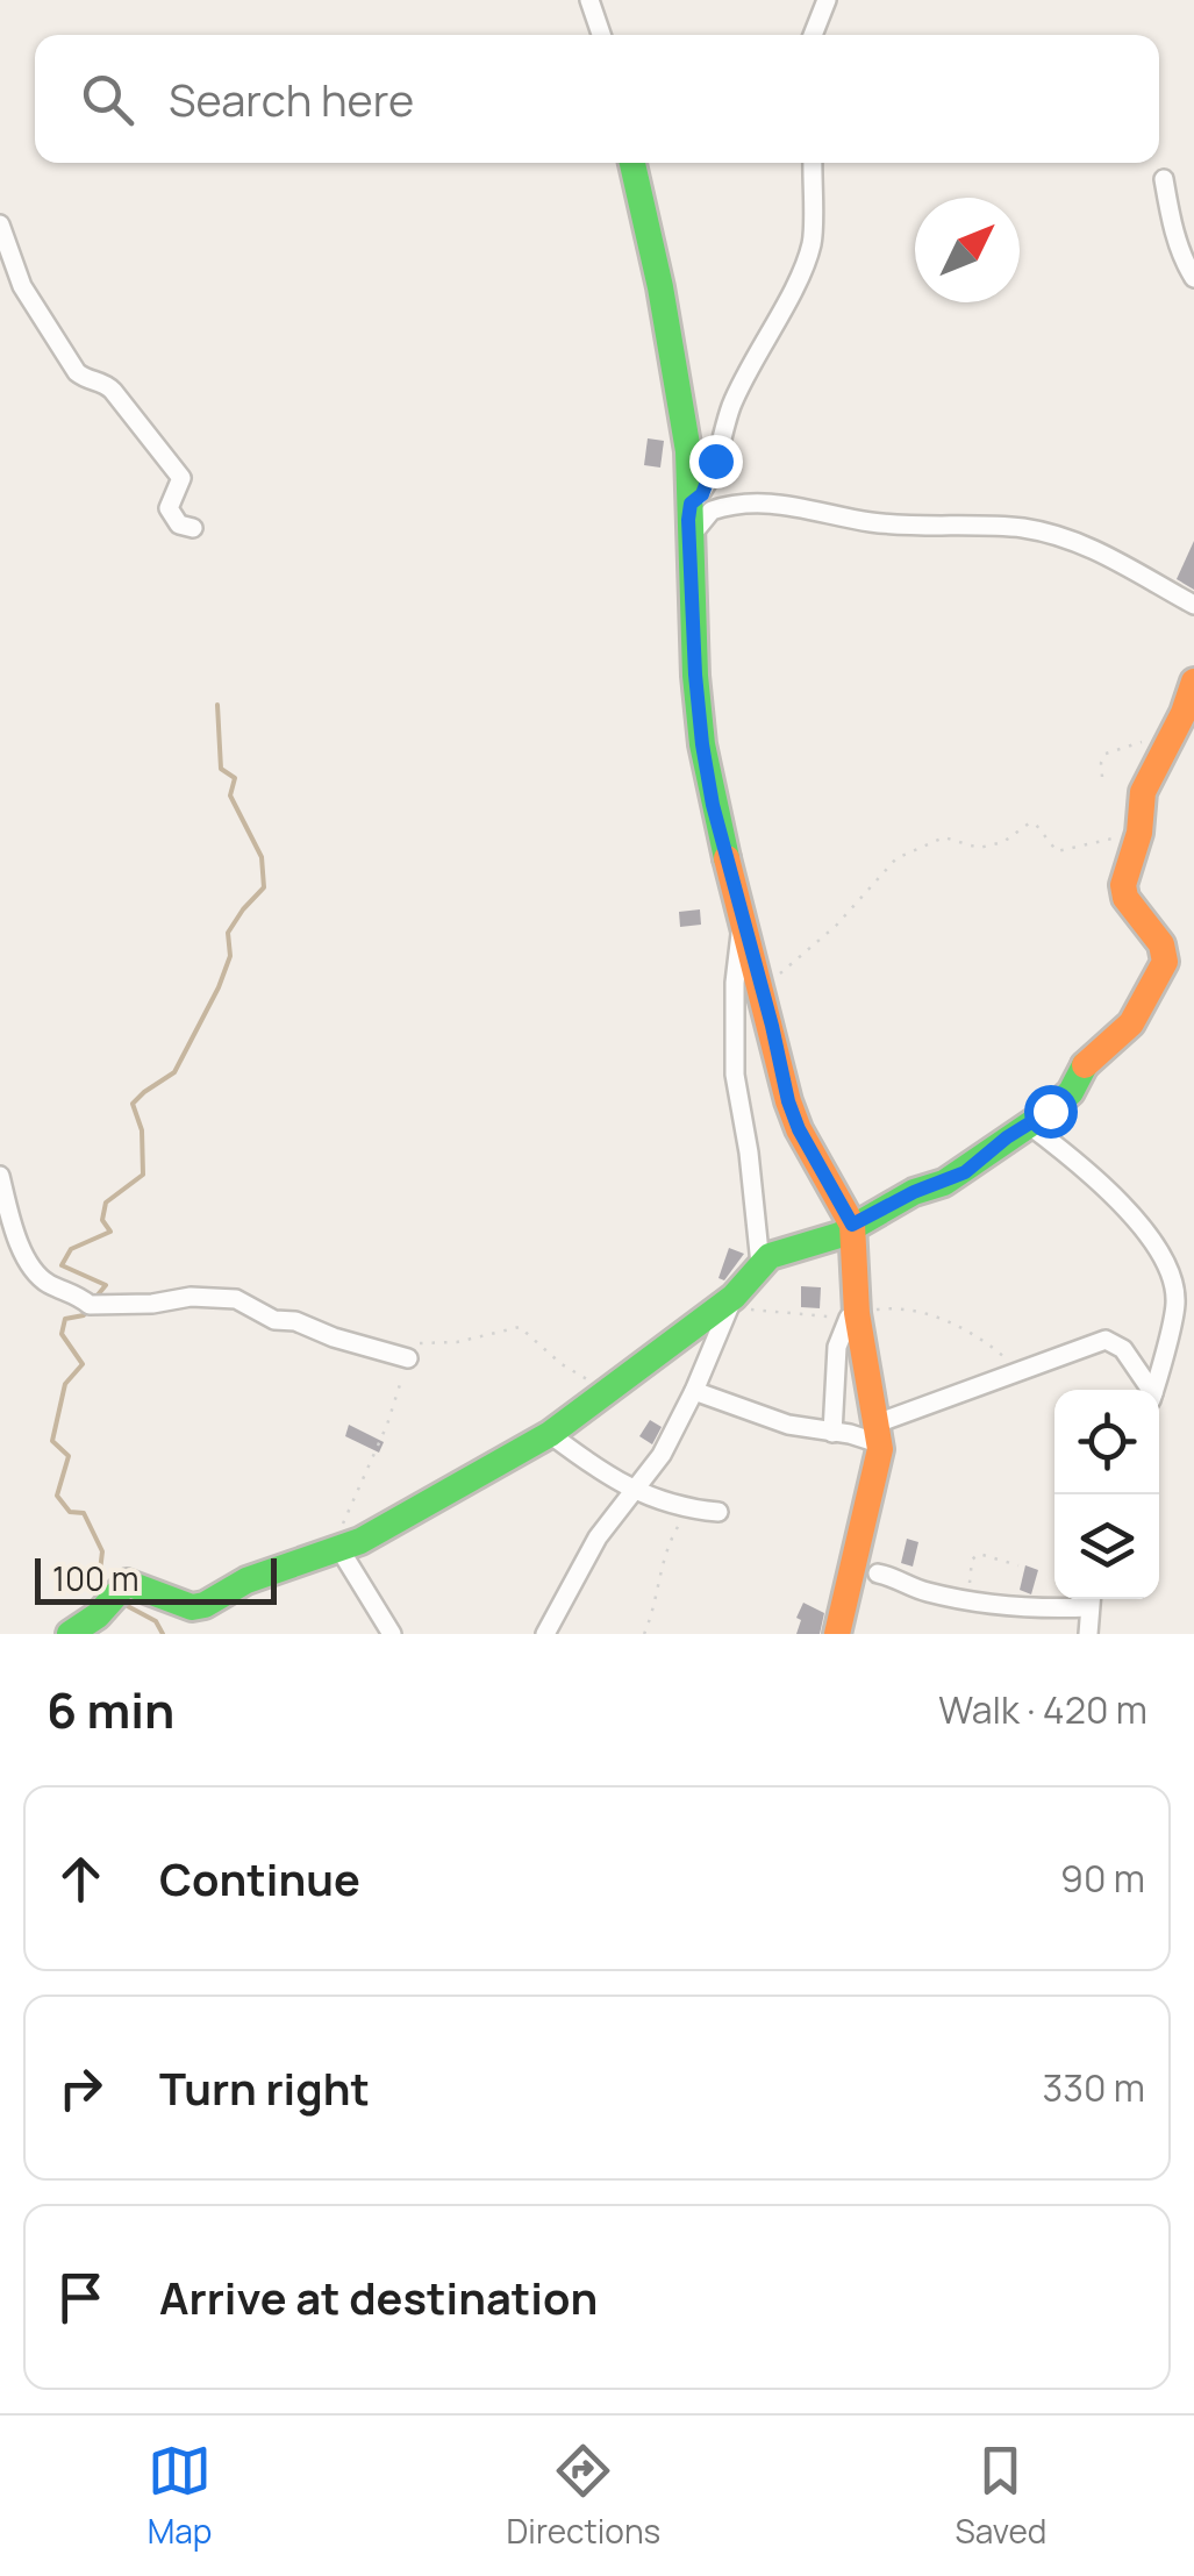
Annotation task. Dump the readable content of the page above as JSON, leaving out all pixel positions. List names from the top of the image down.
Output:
{
  "scale_bar": "100 m",
  "north": "top right",
  "page": {
    "search": "Search here",
    "scale": "100 m",
    "heading": ["6 min", "Walk · 420 m"],
    "list": [
      ["Continue", "90 m"],
      ["Turn right", "330 m"],
      "Arrive at destination"
    ],
    "nav": ["Map", "Directions", "Saved"]
  }
}
